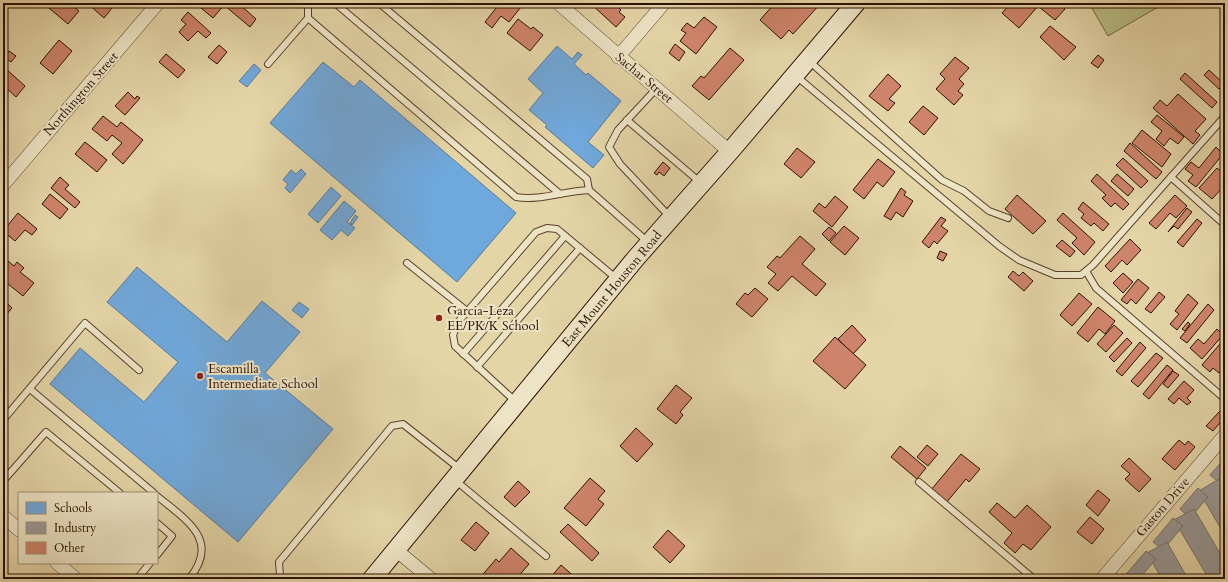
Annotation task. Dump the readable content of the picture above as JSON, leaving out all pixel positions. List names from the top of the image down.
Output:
{
  "streets": {
    "main road": ["East Mount Houston Road"],
    "street": ["Sachar Street", "Northington Street", "Gaston Drive"]
  },
  "crossings": [
    ["Sachar Street", "East Mount Houston Road"]
  ],
  "places": ["Garcia-Leza EE/PK/K School", "Escamilla Intermediate School"],
  "legend": ["Schools", "Industry", "Other"]
}
